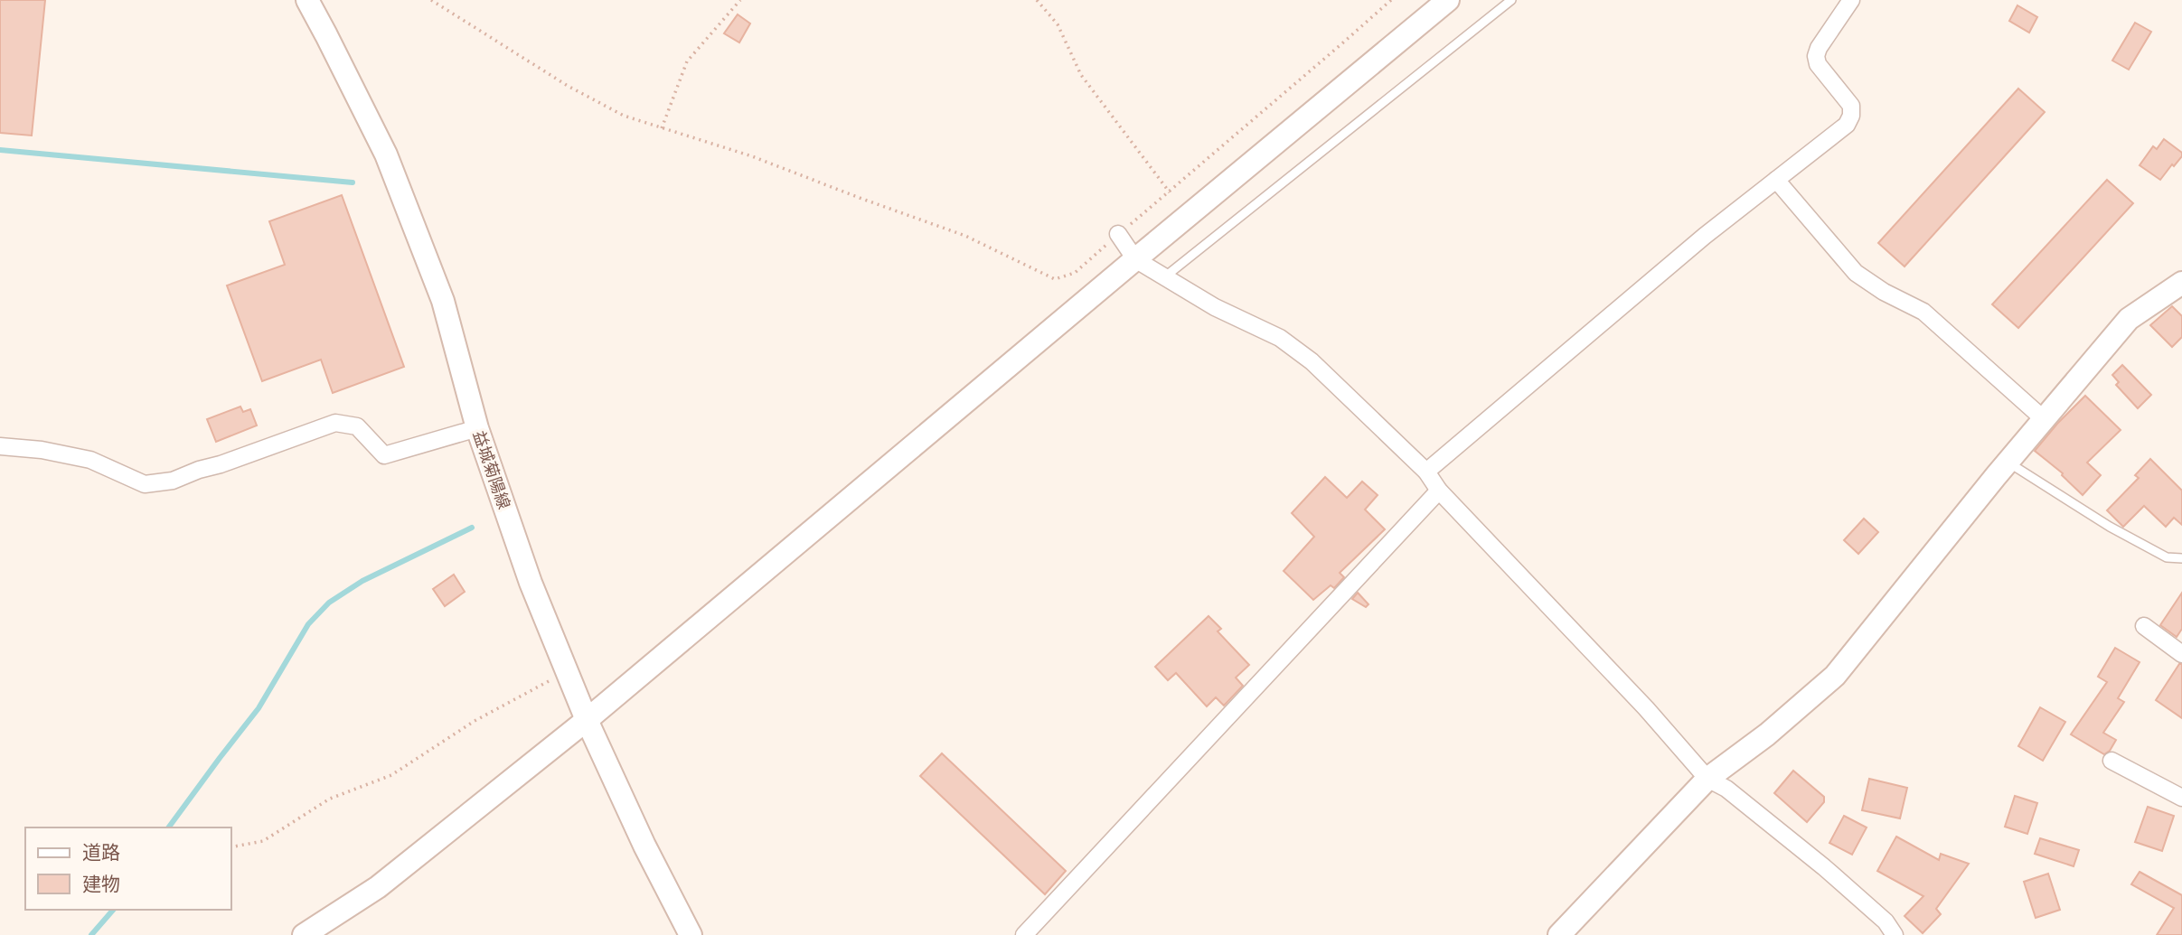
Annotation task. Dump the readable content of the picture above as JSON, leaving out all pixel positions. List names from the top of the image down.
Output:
{
  "streets": {
    "street": ["益城菊陽線"]
  },
  "legend": ["道路", "建物"]
}
